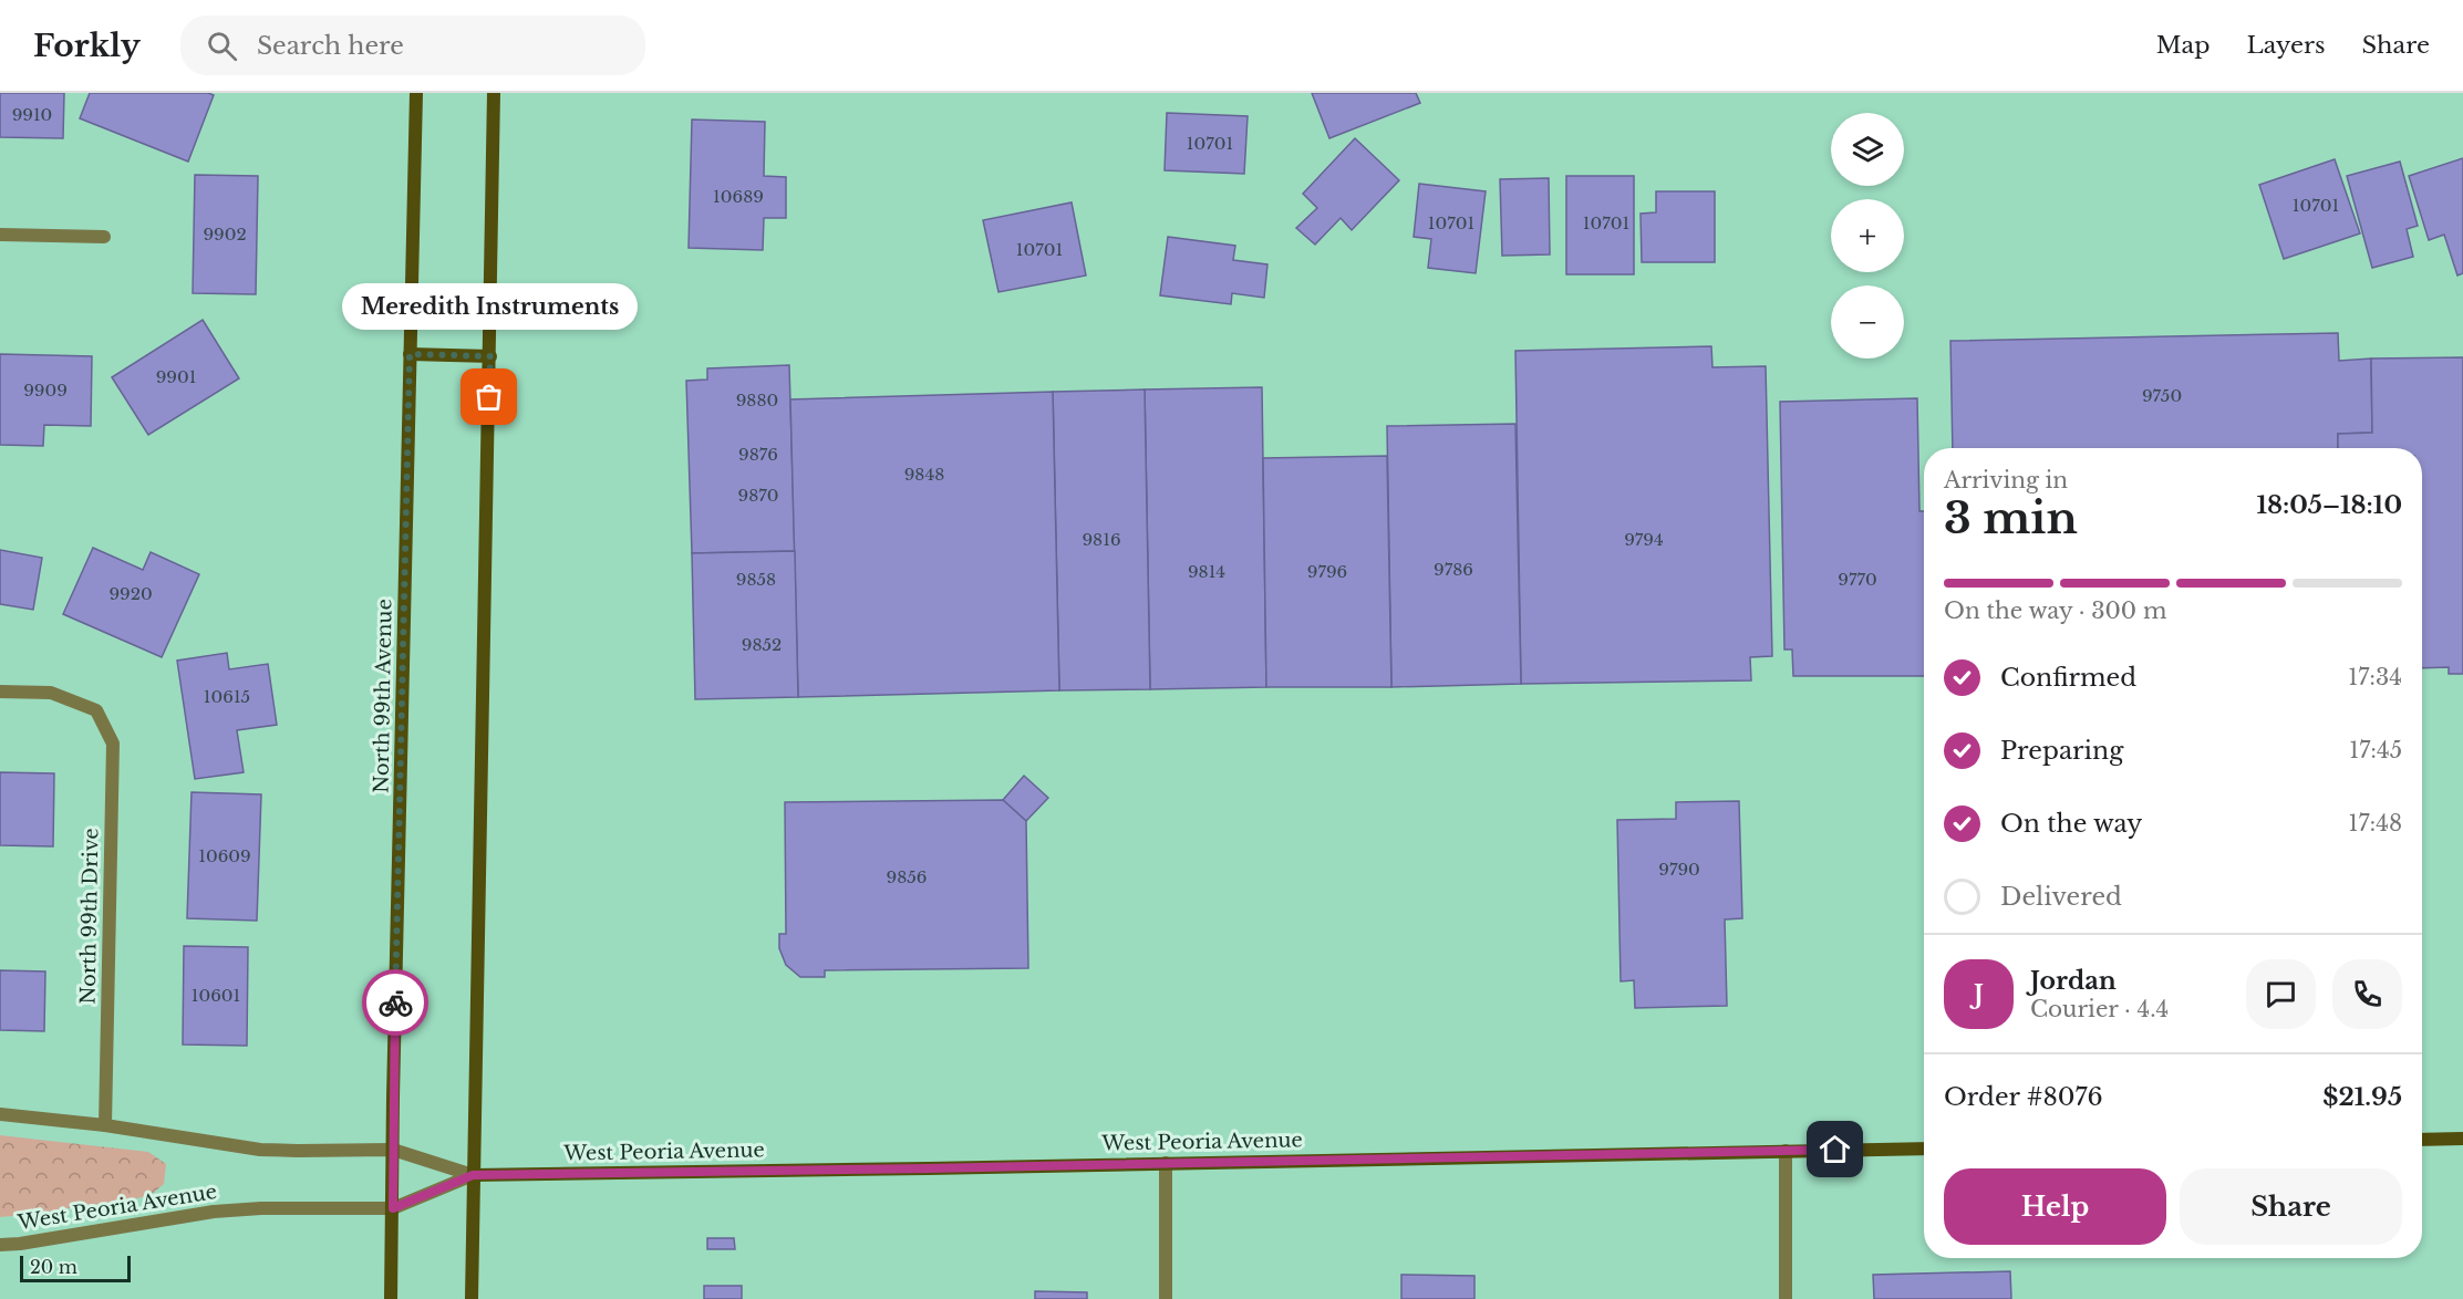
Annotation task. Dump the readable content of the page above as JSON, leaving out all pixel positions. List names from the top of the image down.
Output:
{
  "streets": {
    "main road": ["North 99th Avenue", "West Peoria Avenue"],
    "street": ["North 99th Drive"]
  },
  "crossings": [
    ["North 99th Avenue", "West Peoria Avenue"],
    ["North 99th Drive", "West Peoria Avenue"]
  ],
  "places": ["Meredith Instruments"],
  "house_numbers": [
    "9910",
    "10701",
    "10689",
    "10701",
    "10701",
    "10701",
    "9902",
    "10701",
    "9901",
    "9909",
    "9750",
    "9880",
    "9876",
    "9848",
    "9870",
    "9816",
    "9794",
    "9786",
    "9814",
    "9796",
    "9858",
    "9770",
    "9920",
    "9852",
    "10615",
    "10609",
    "9790",
    "9856",
    "10601"
  ],
  "scale_bar": "20 m",
  "page": {
    "header": "Forkly",
    "search": "Search here",
    "nav": ["Map", "Layers", "Share"],
    "map_buttons": ["+", "−"],
    "bubble": "Meredith Instruments",
    "heading": ["3 min", "Arriving in", "18:05–18:10"],
    "panel": [
      "Jordan",
      "Courier · 4.4",
      "Order #8076",
      "$21.95"
    ],
    "bar": "On the way · 300 m",
    "list": [
      ["Confirmed", "17:34"],
      ["Preparing", "17:45"],
      ["On the way", "17:48"],
      "Delivered"
    ],
    "round": "J",
    "buttons": ["Help", "Share"],
    "scale": "20 m"
  }
}
